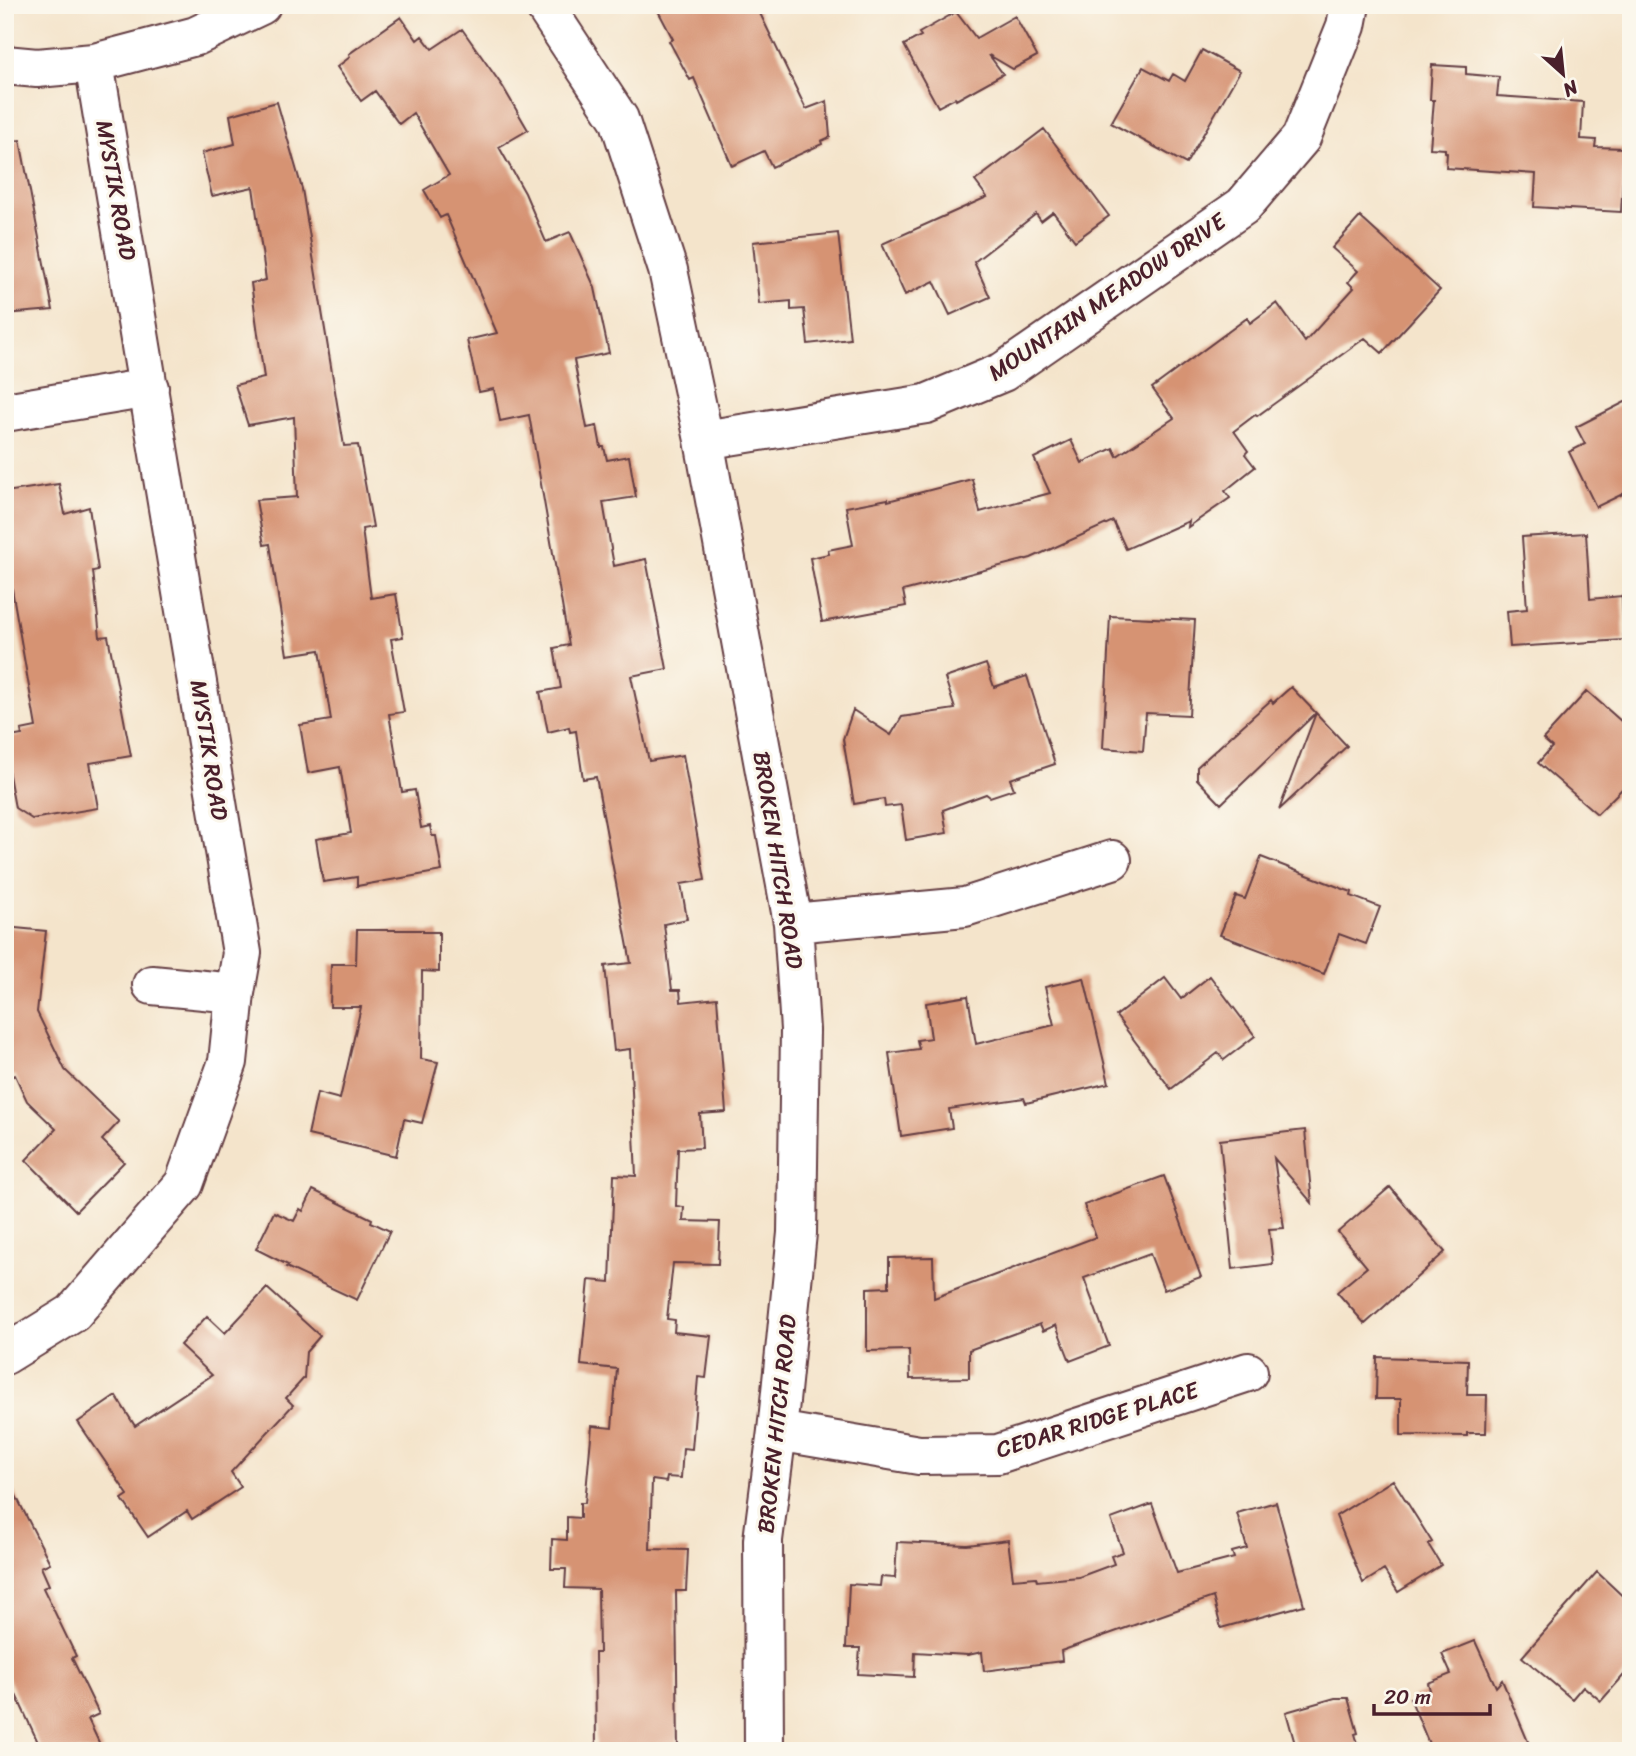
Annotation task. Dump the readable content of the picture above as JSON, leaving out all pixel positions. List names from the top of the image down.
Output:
{
  "streets": {
    "street": [
      "MYSTIK ROAD",
      "MOUNTAIN MEADOW DRIVE",
      "BROKEN HITCH ROAD",
      "CEDAR RIDGE PLACE"
    ]
  },
  "crossings": [
    ["MOUNTAIN MEADOW DRIVE", "BROKEN HITCH ROAD"],
    ["BROKEN HITCH ROAD", "CEDAR RIDGE PLACE"]
  ],
  "scale_bar": "20 m",
  "north": "bottom right"
}
